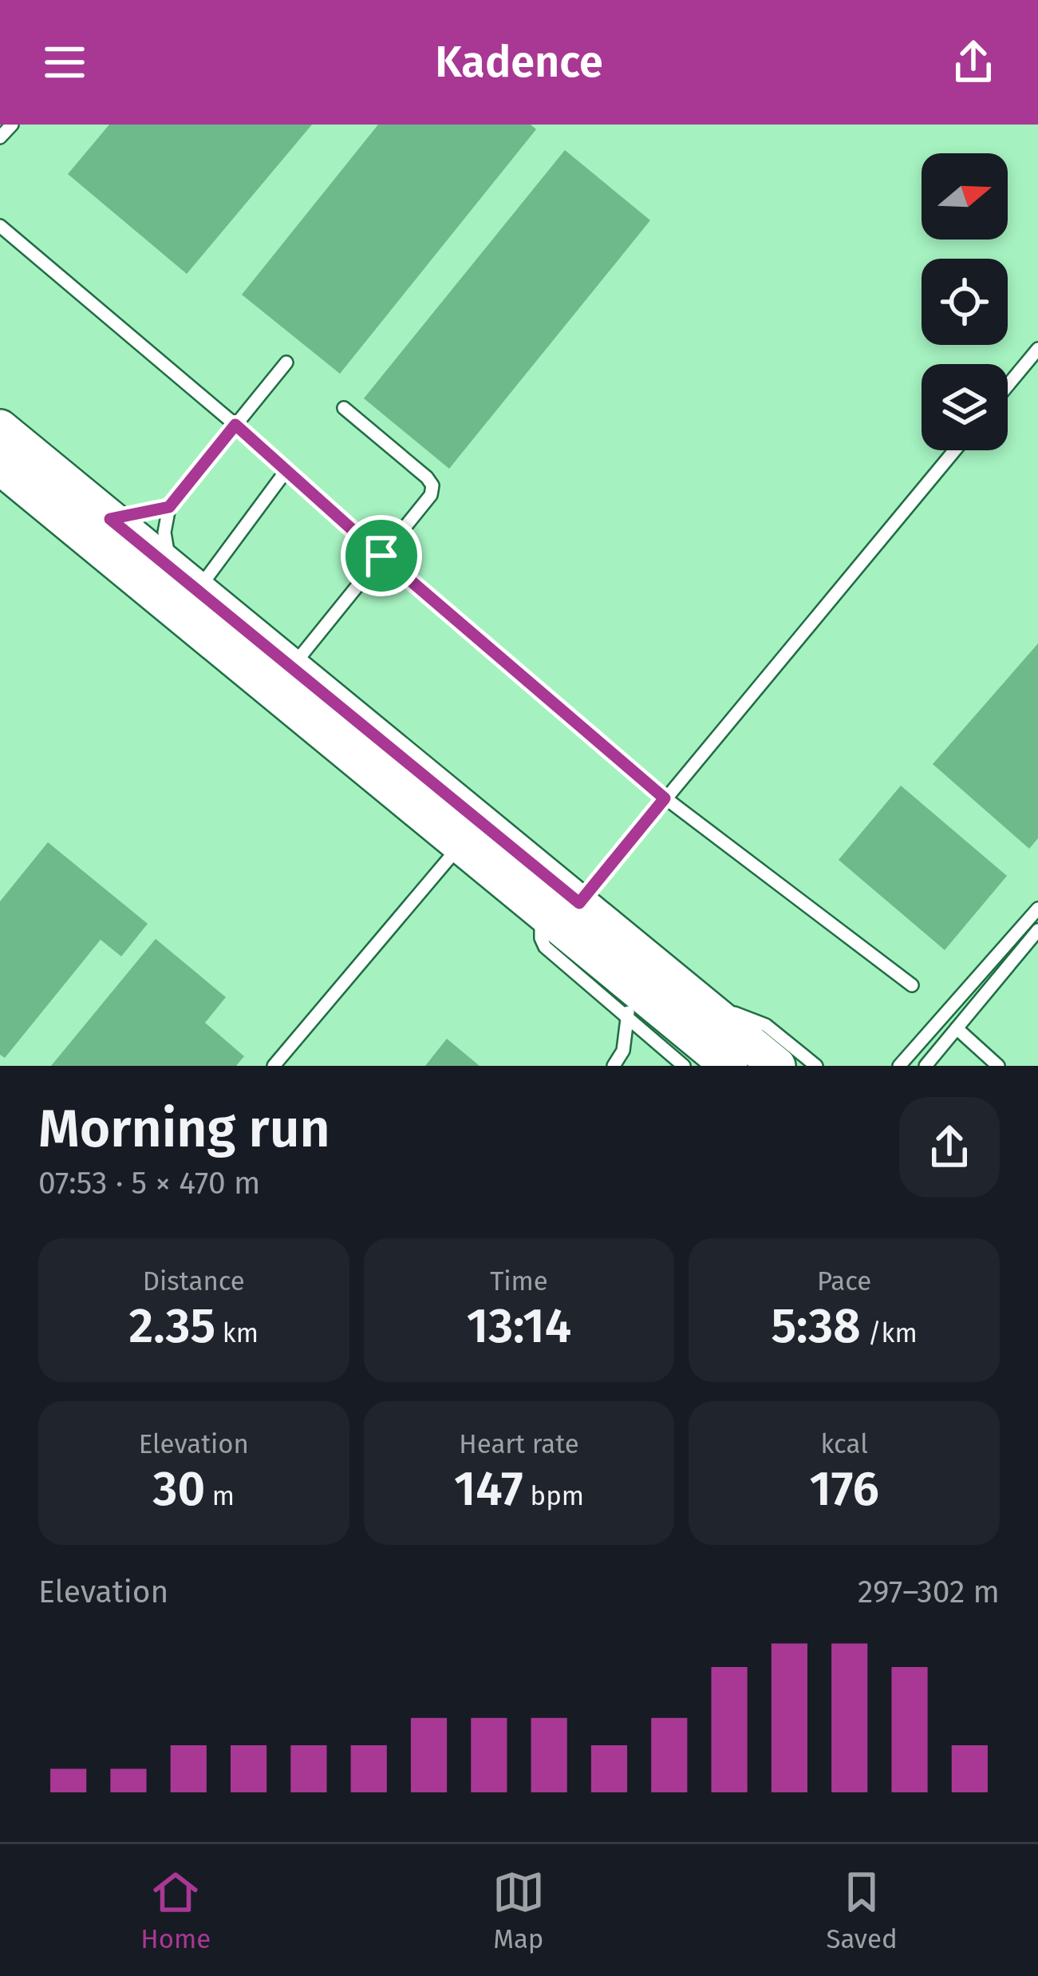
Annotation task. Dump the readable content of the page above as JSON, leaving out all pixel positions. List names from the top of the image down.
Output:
{
  "north": "right",
  "page": {
    "header": "Kadence",
    "heading": ["Morning run", "07:53 · 5 × 470 m"],
    "stats": [
      ["Distance", "2.35 km"],
      ["Time", "13:14"],
      ["Pace", "5:38 /km"],
      ["Elevation", "30 m"],
      ["Heart rate", "147 bpm"],
      ["kcal", "176"]
    ],
    "chart": ["Elevation", "297–302 m"],
    "tabs": ["Home", "Map", "Saved"]
  }
}
